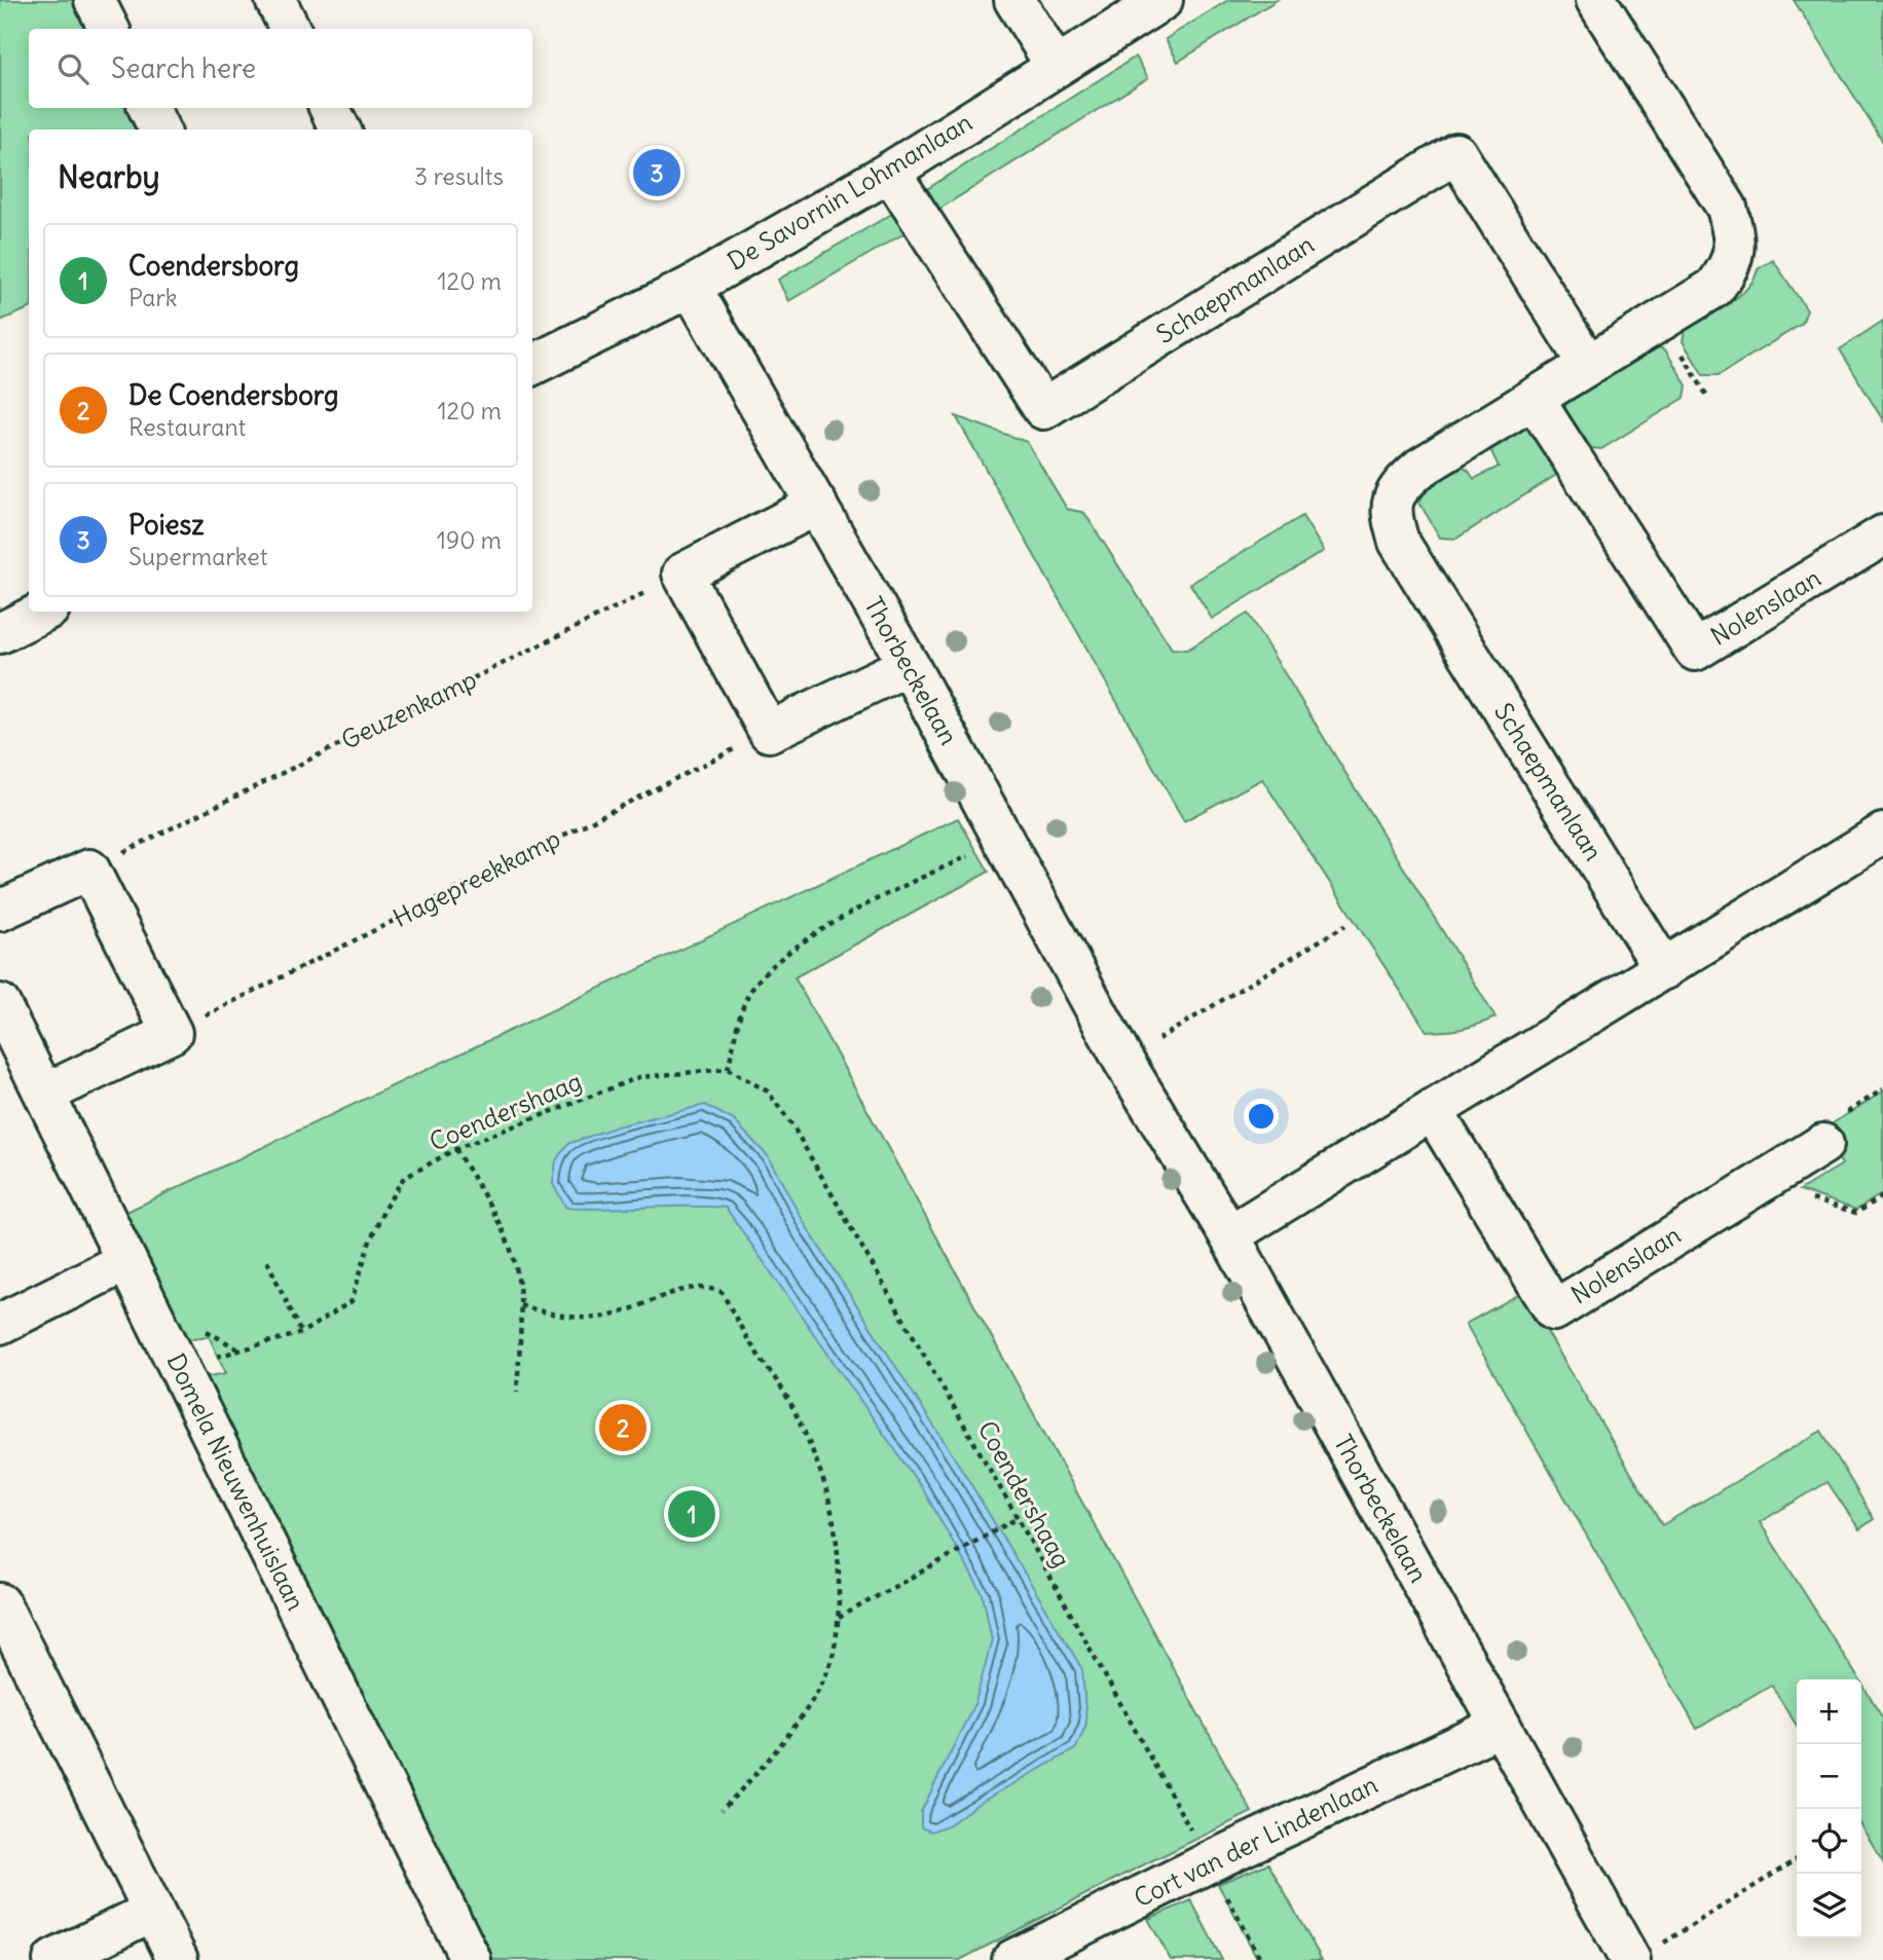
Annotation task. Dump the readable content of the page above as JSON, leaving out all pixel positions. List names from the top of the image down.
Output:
{
  "streets": {
    "street": [
      "De Savornin Lohmanlaan",
      "Schaepmanlaan",
      "Nolenslaan",
      "Thorbeckelaan",
      "Domela Nieuwenhuislaan",
      "Cort van der Lindenlaan"
    ],
    "path": ["Geuzenkamp", "Hagepreekkamp", "Coendershaag"]
  },
  "crossings": [
    ["De Savornin Lohmanlaan", "Schaepmanlaan"],
    ["De Savornin Lohmanlaan", "Thorbeckelaan"],
    ["Schaepmanlaan", "Nolenslaan"],
    ["Thorbeckelaan", "Cort van der Lindenlaan"],
    ["Coendershaag", "Domela Nieuwenhuislaan"],
    ["Coendershaag", "Cort van der Lindenlaan"]
  ],
  "page": {
    "search": "Search here",
    "heading": ["Nearby", "3 results"],
    "pins": ["3", "2", "1"],
    "list": [
      {
        "mark": "1",
        "name": "Coendersborg",
        "note": "Park",
        "value": "120 m"
      },
      {
        "mark": "2",
        "name": "De Coendersborg",
        "note": "Restaurant",
        "value": "120 m"
      },
      {
        "mark": "3",
        "name": "Poiesz",
        "note": "Supermarket",
        "value": "190 m"
      }
    ],
    "map_buttons": ["+", "−"]
  }
}
